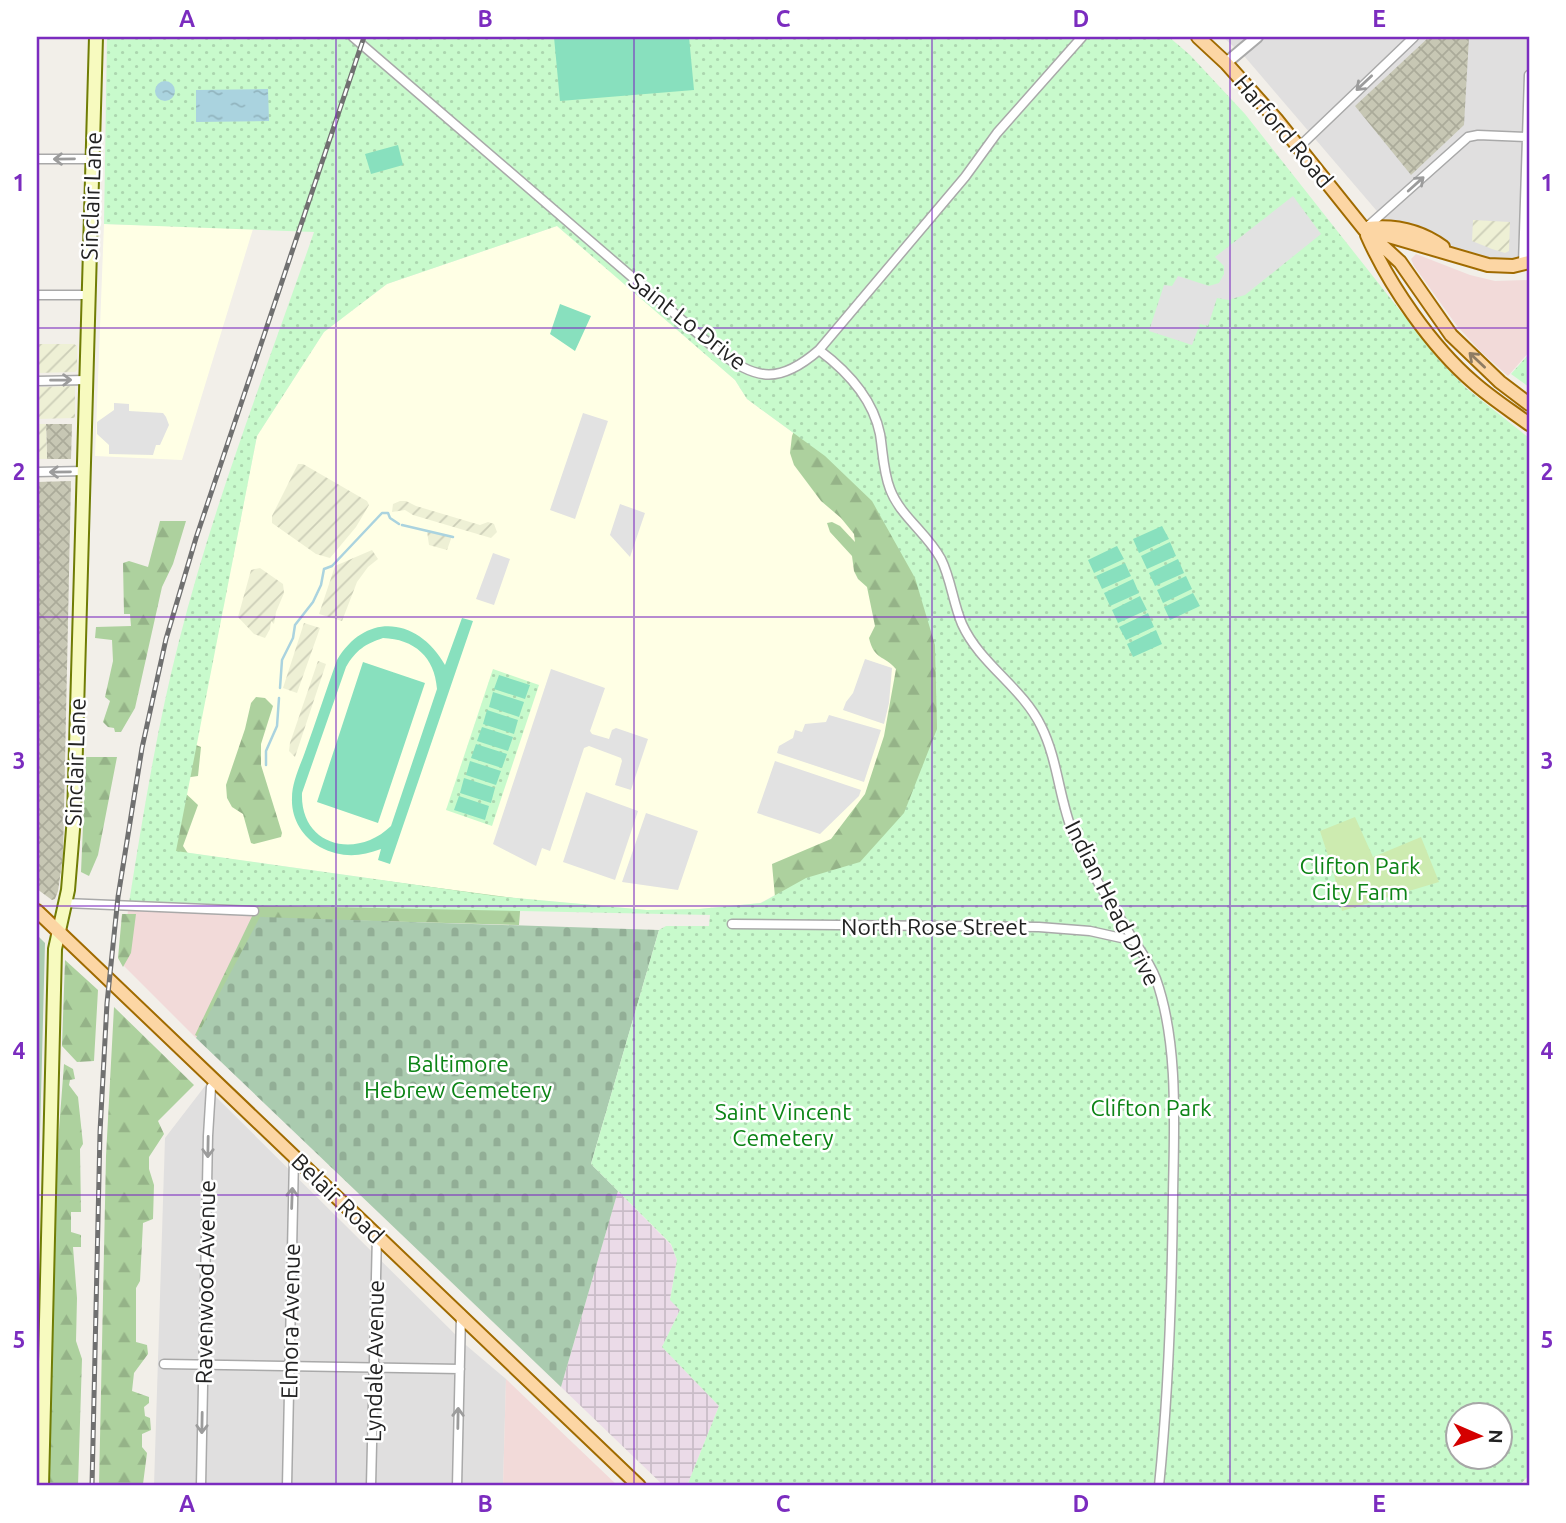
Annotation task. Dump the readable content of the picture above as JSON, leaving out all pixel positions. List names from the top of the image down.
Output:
{
  "streets": {
    "main road": ["Harford Road", "Sinclair Lane", "Belair Road"],
    "street": [
      "Saint Lo Drive",
      "Indian Head Drive",
      "North Rose Street",
      "Ravenwood Avenue",
      "Elmora Avenue",
      "Lyndale Avenue"
    ]
  },
  "crossings": [
    ["Sinclair Lane", "Belair Road"],
    ["Saint Lo Drive", "Indian Head Drive"],
    ["Indian Head Drive", "North Rose Street"],
    ["Belair Road", "Ravenwood Avenue"],
    ["Belair Road", "Elmora Avenue"],
    ["Belair Road", "Lyndale Avenue"]
  ],
  "one_way": ["Ravenwood Avenue", "Elmora Avenue"],
  "parks": [
    "Clifton Park City Farm",
    "Baltimore Hebrew Cemetery",
    "Clifton Park",
    "Saint Vincent Cemetery"
  ],
  "north": "right",
  "grid": {
    "columns": [
      "A",
      "B",
      "C",
      "D",
      "E"
    ],
    "rows": [
      "1",
      "2",
      "3",
      "4",
      "5"
    ]
  }
}
